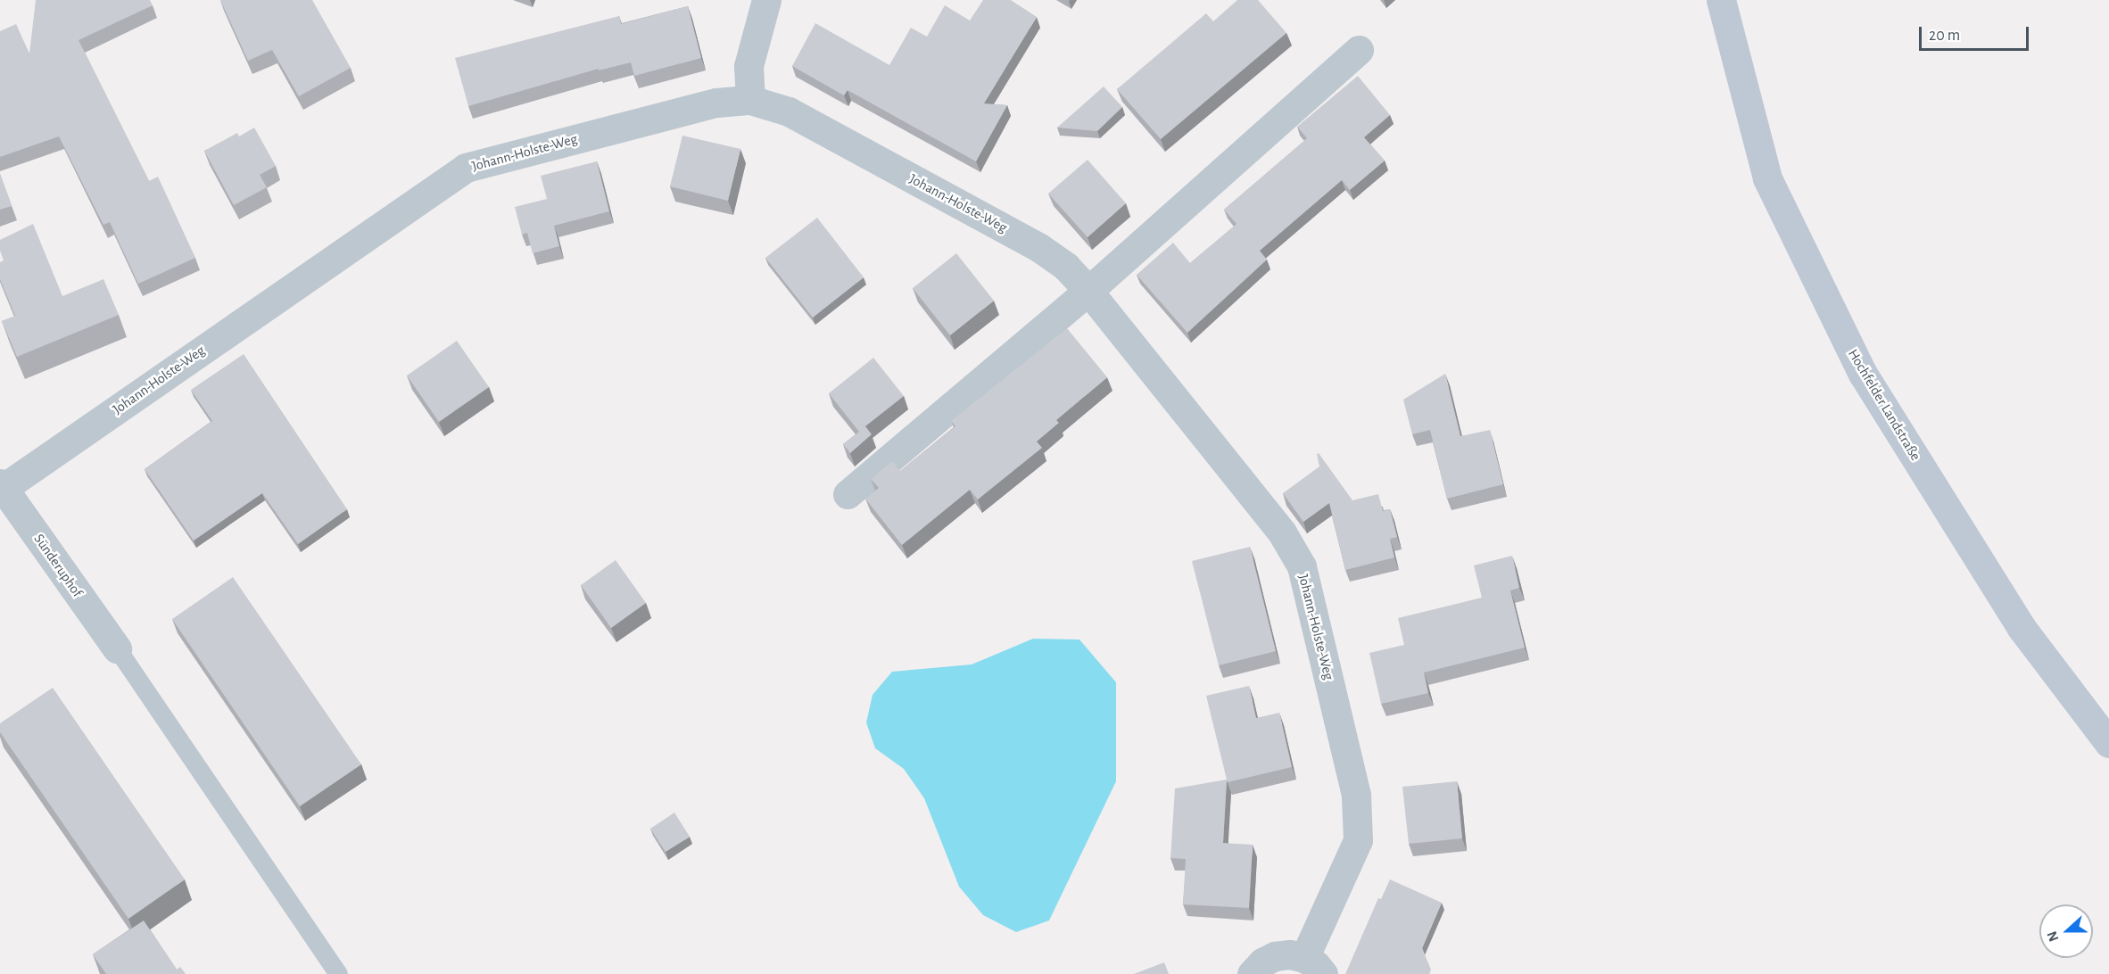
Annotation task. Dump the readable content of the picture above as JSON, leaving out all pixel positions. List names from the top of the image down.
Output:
{
  "streets": {
    "main road": ["Hochfelder Landstraße"],
    "street": ["Johann-Holste-Weg", "Sünderuphof"]
  },
  "crossings": [
    ["Johann-Holste-Weg", "Sünderuphof"]
  ],
  "scale_bar": "20 m",
  "north": "left"
}
